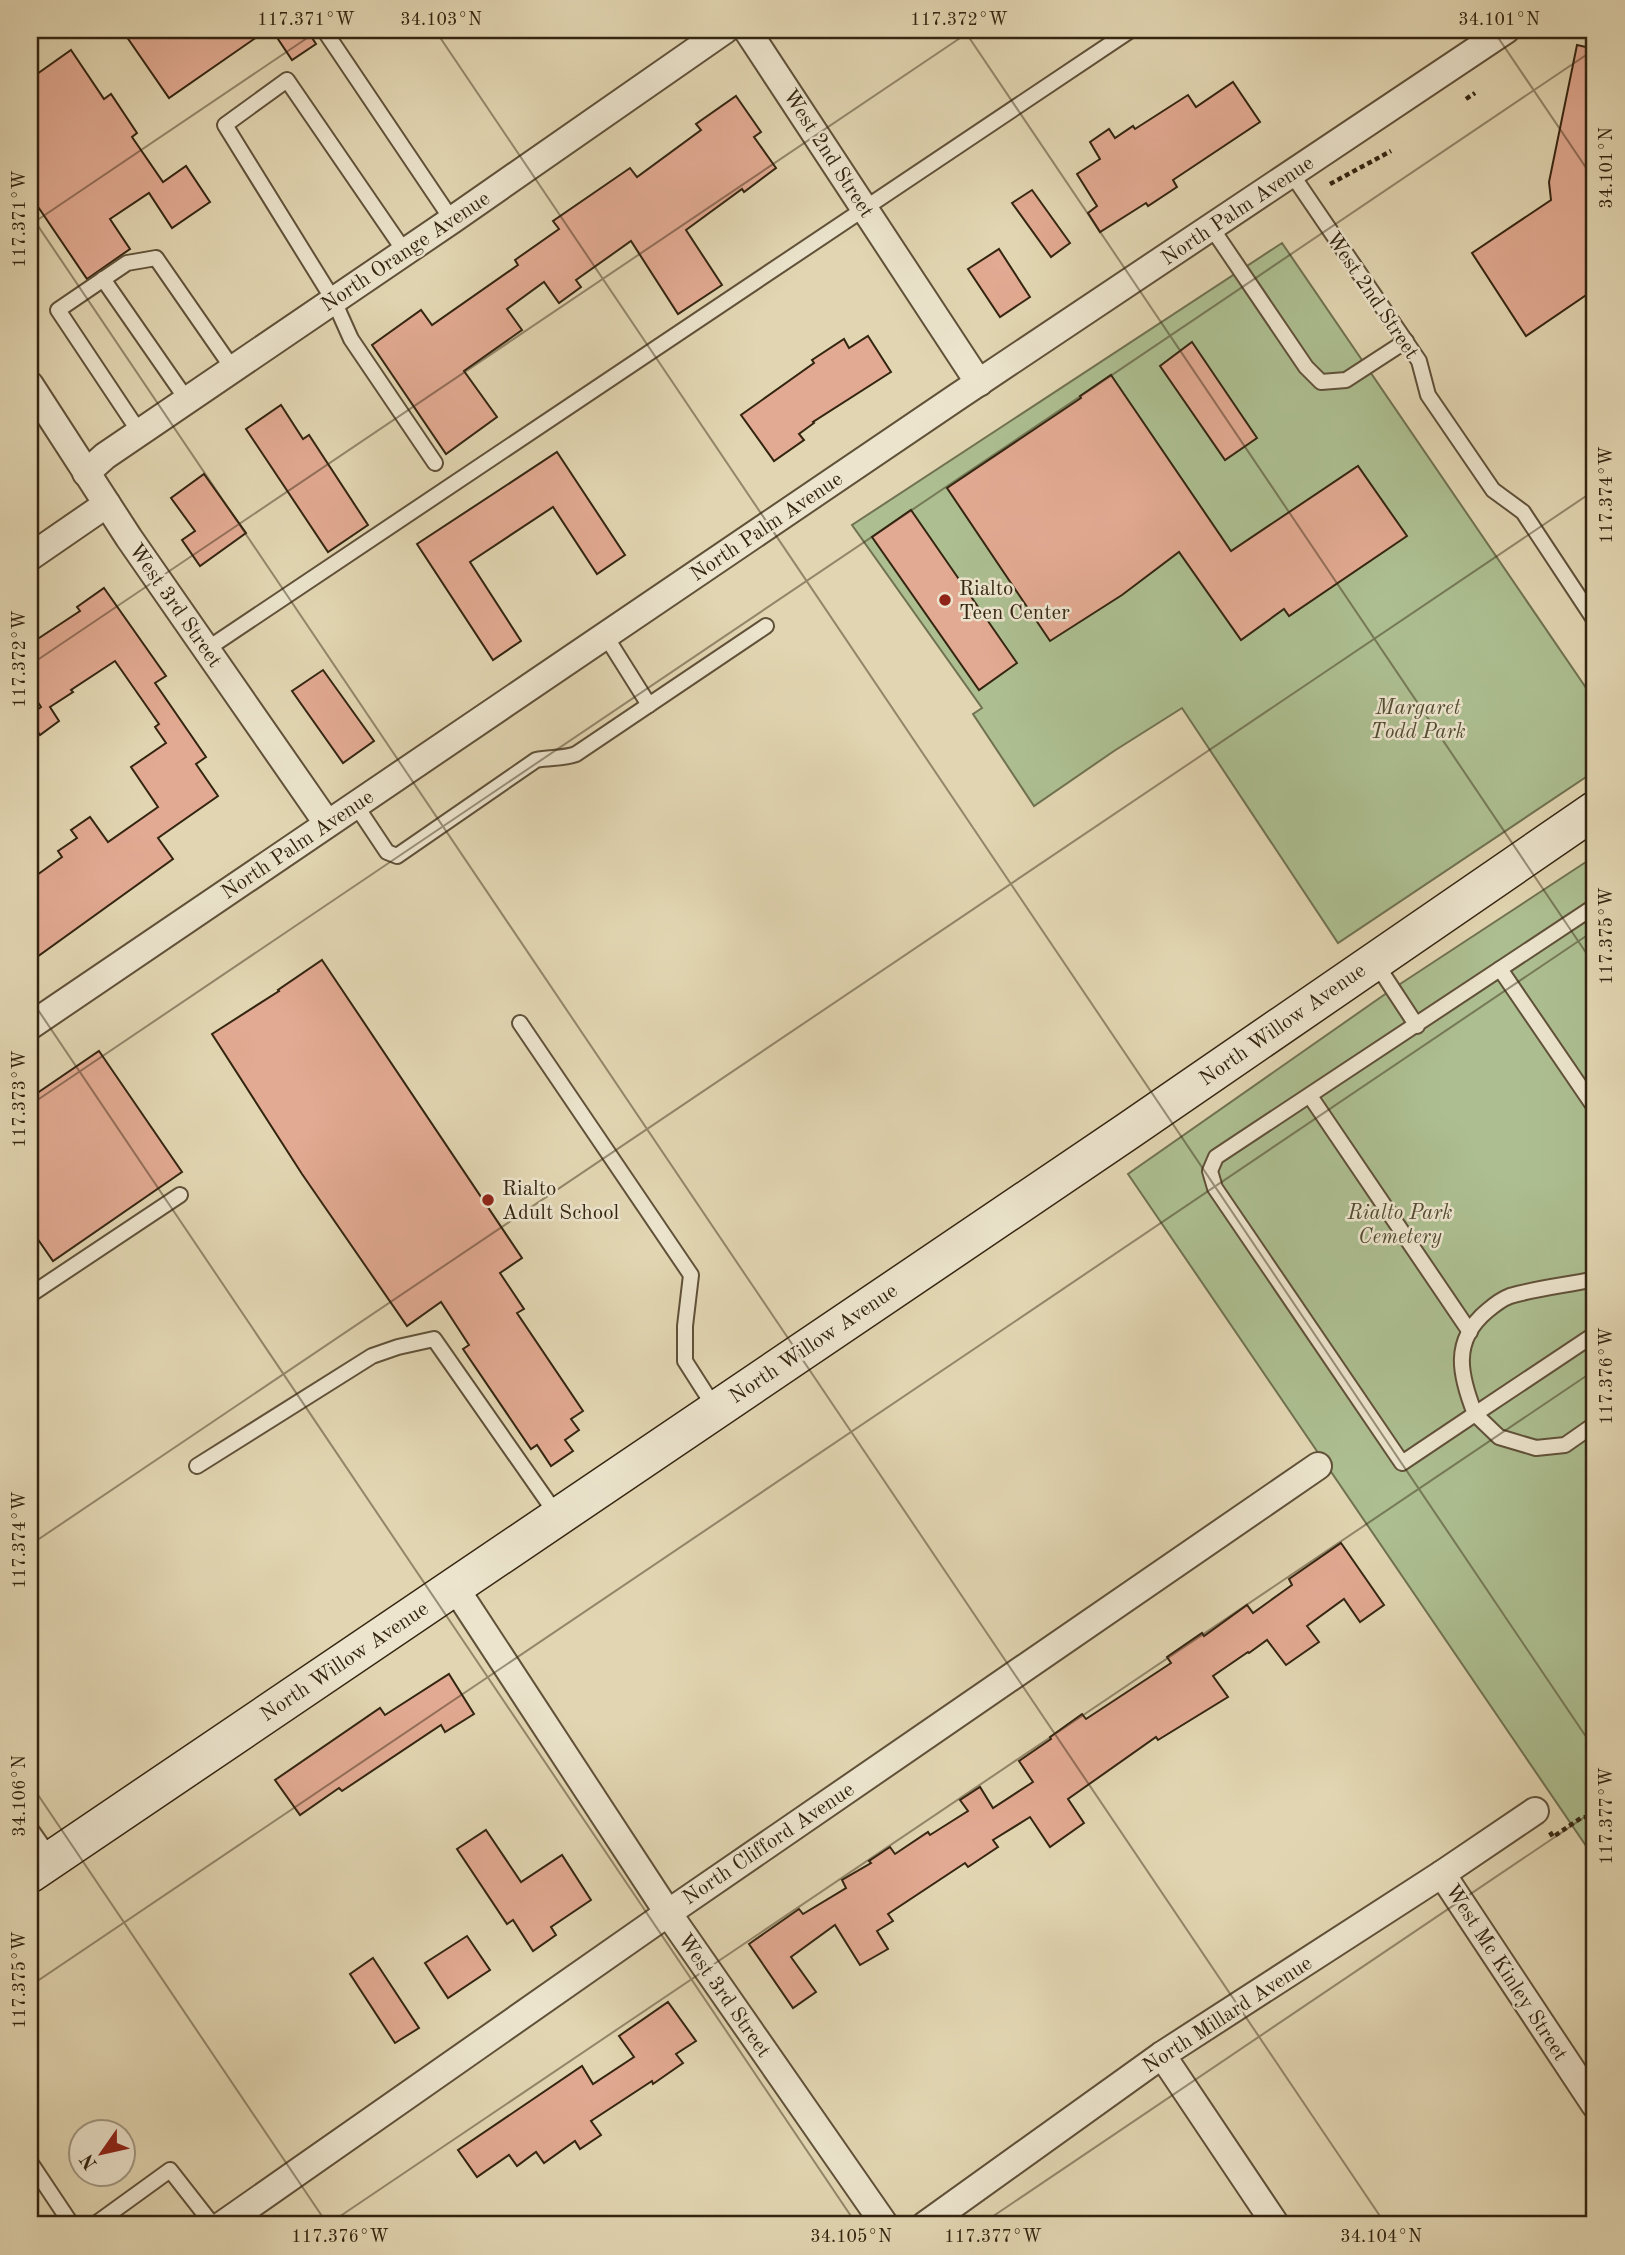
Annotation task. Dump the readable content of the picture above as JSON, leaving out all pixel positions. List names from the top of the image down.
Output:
{
  "streets": {
    "street": [
      "West 2nd Street",
      "North Palm Avenue",
      "North Orange Avenue",
      "West 3rd Street",
      "North Willow Avenue",
      "North Clifford Avenue",
      "West Mc Kinley Street",
      "North Millard Avenue"
    ]
  },
  "crossings": [
    ["West 2nd Street", "North Palm Avenue"],
    ["North Palm Avenue", "West 3rd Street"],
    ["North Orange Avenue", "West 3rd Street"],
    ["West 3rd Street", "North Willow Avenue"],
    ["West 3rd Street", "North Clifford Avenue"],
    ["West Mc Kinley Street", "North Millard Avenue"]
  ],
  "parks": ["Margaret Todd Park", "Rialto Park Cemetery"],
  "places": ["Rialto Teen Center", "Rialto Adult School"],
  "north": "bottom left",
  "coordinates": [
    "117.371°W",
    "34.103°N",
    "117.372°W",
    "34.101°N",
    "117.374°W",
    "117.375°W",
    "117.373°W",
    "117.376°W",
    "34.106°N",
    "117.377°W",
    "34.105°N",
    "34.104°N"
  ]
}
